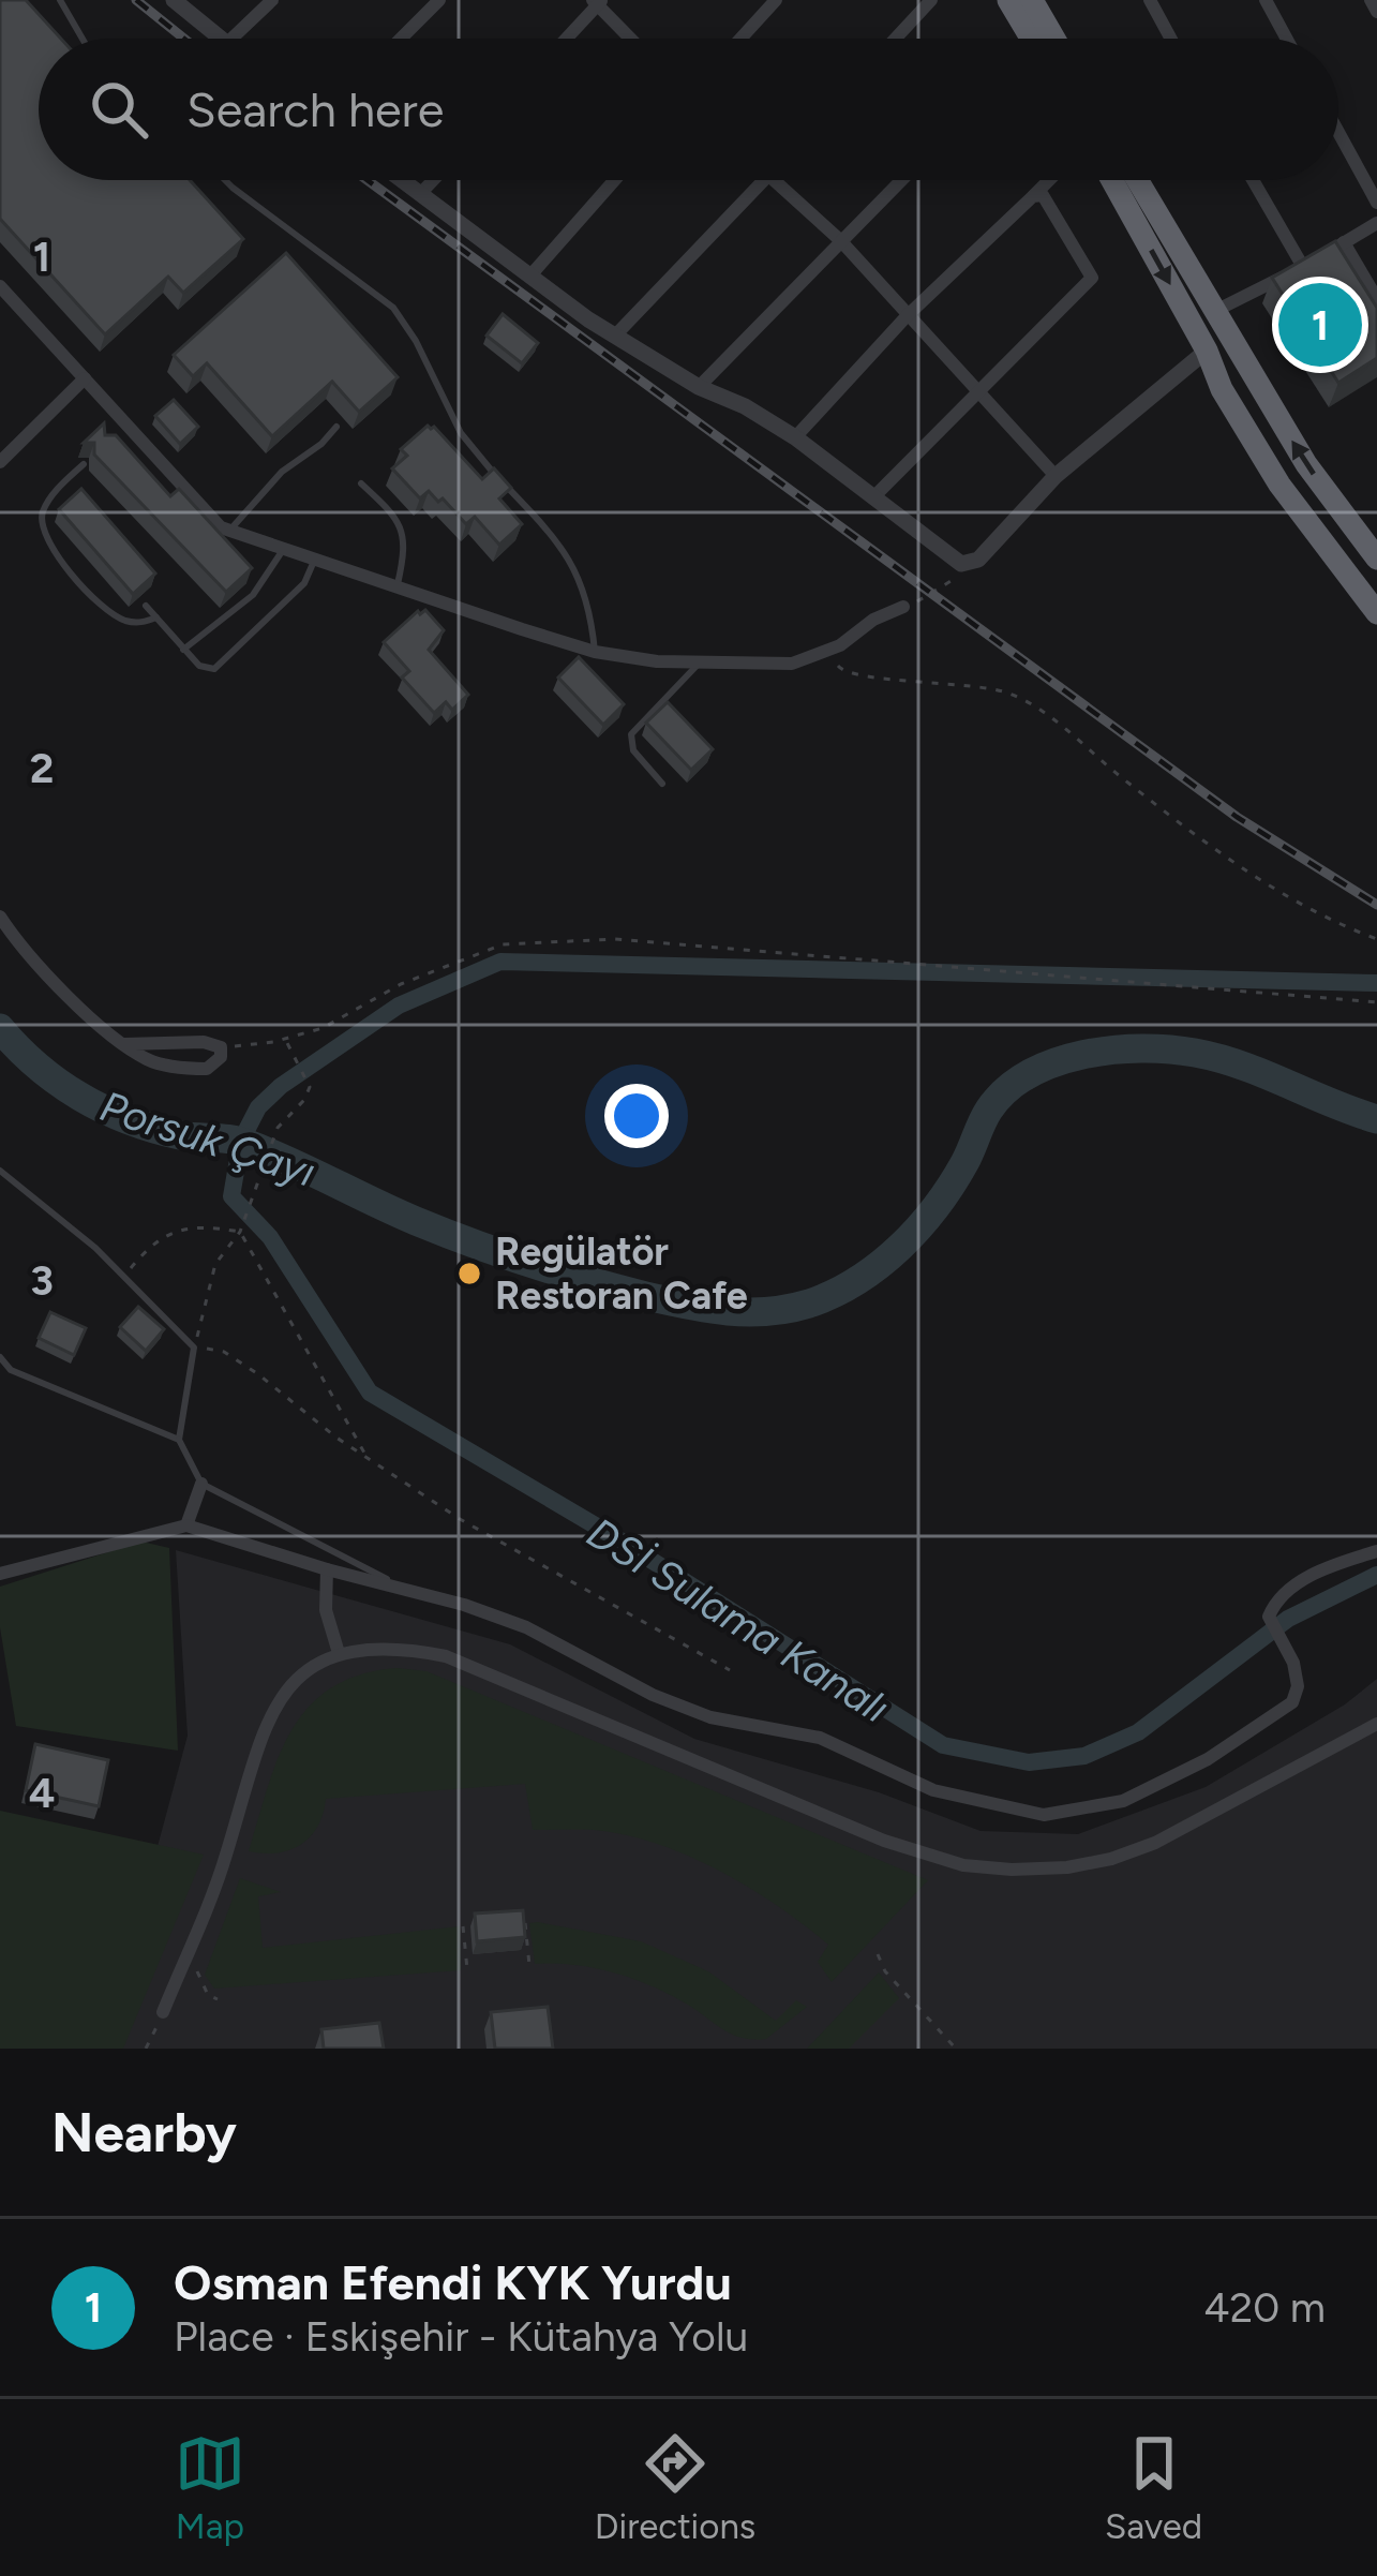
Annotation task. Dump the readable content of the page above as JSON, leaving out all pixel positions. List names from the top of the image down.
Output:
{
  "water": ["Porsuk Çayı", "DSİ Sulama Kanalı"],
  "places": ["Regülatör Restoran Cafe"],
  "page": {
    "search": "Search here",
    "pins": "1",
    "heading": "Nearby",
    "list": [
      {
        "mark": "1",
        "name": "Osman Efendi KYK Yurdu",
        "note": "Place · Eskişehir - Kütahya Yolu",
        "value": "420 m"
      }
    ],
    "nav": ["Map", "Directions", "Saved"]
  },
  "grid": {
    "rows": [
      "1",
      "2",
      "3",
      "4"
    ]
  }
}
